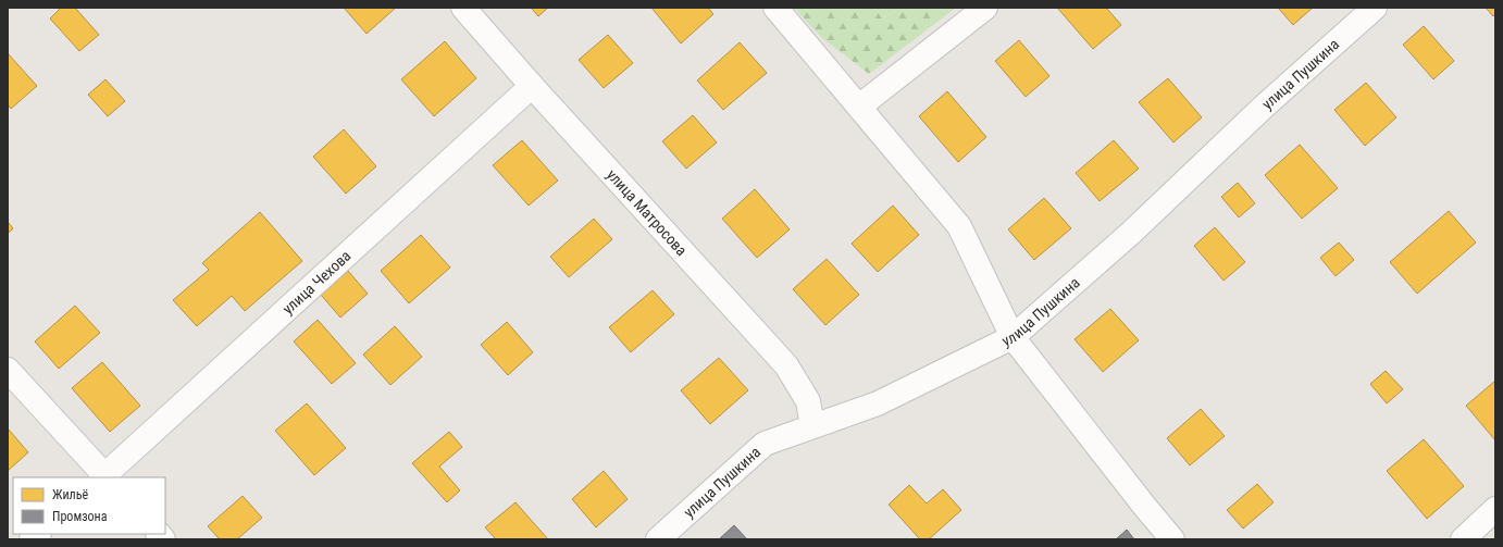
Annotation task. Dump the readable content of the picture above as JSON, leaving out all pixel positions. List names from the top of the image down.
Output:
{
  "streets": {
    "street": ["улица Пушкина", "улица Матросова", "улица Чехова"]
  },
  "crossings": [
    ["улица Пушкина", "улица Матросова"],
    ["улица Матросова", "улица Чехова"]
  ],
  "legend": ["Жильё", "Промзона"]
}
